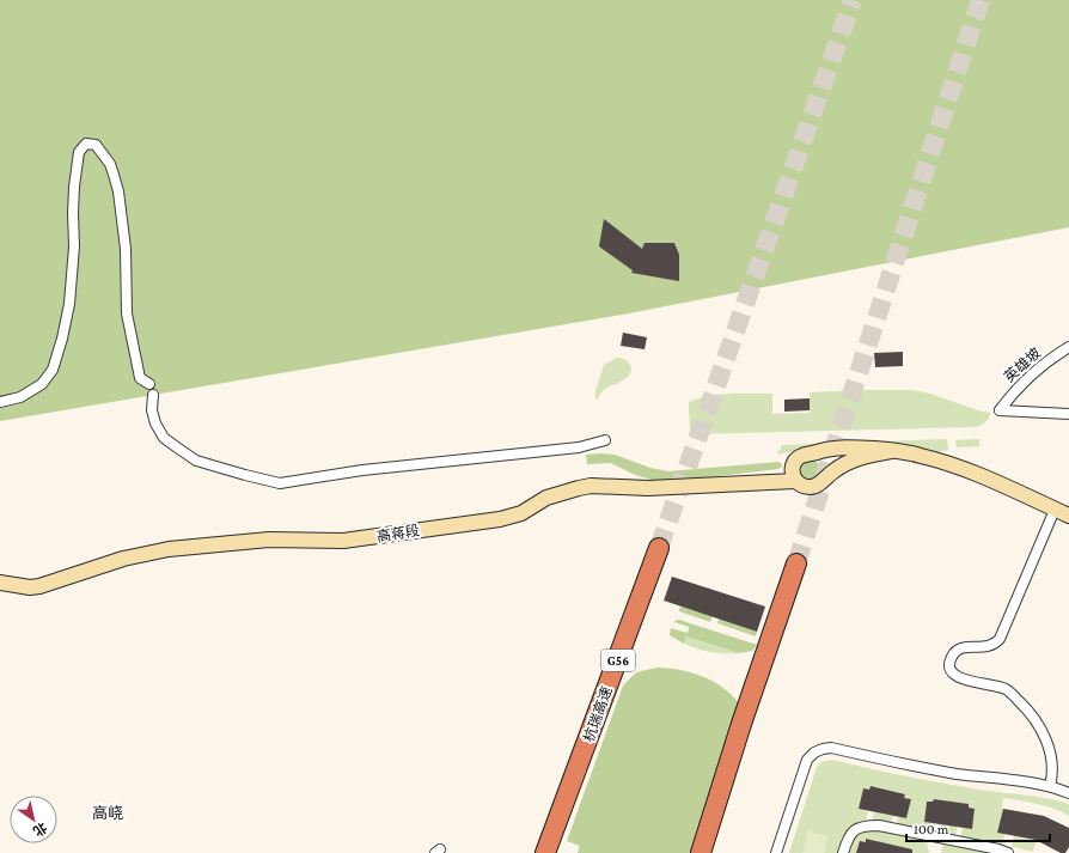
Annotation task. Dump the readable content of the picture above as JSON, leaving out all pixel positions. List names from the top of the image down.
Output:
{
  "streets": {
    "highway": ["G56", "杭瑞高速"],
    "main road": ["高蒋段"],
    "street": ["英雄坡"]
  },
  "districts": ["高峣"],
  "scale_bar": "100 m",
  "north": "bottom right"
}
